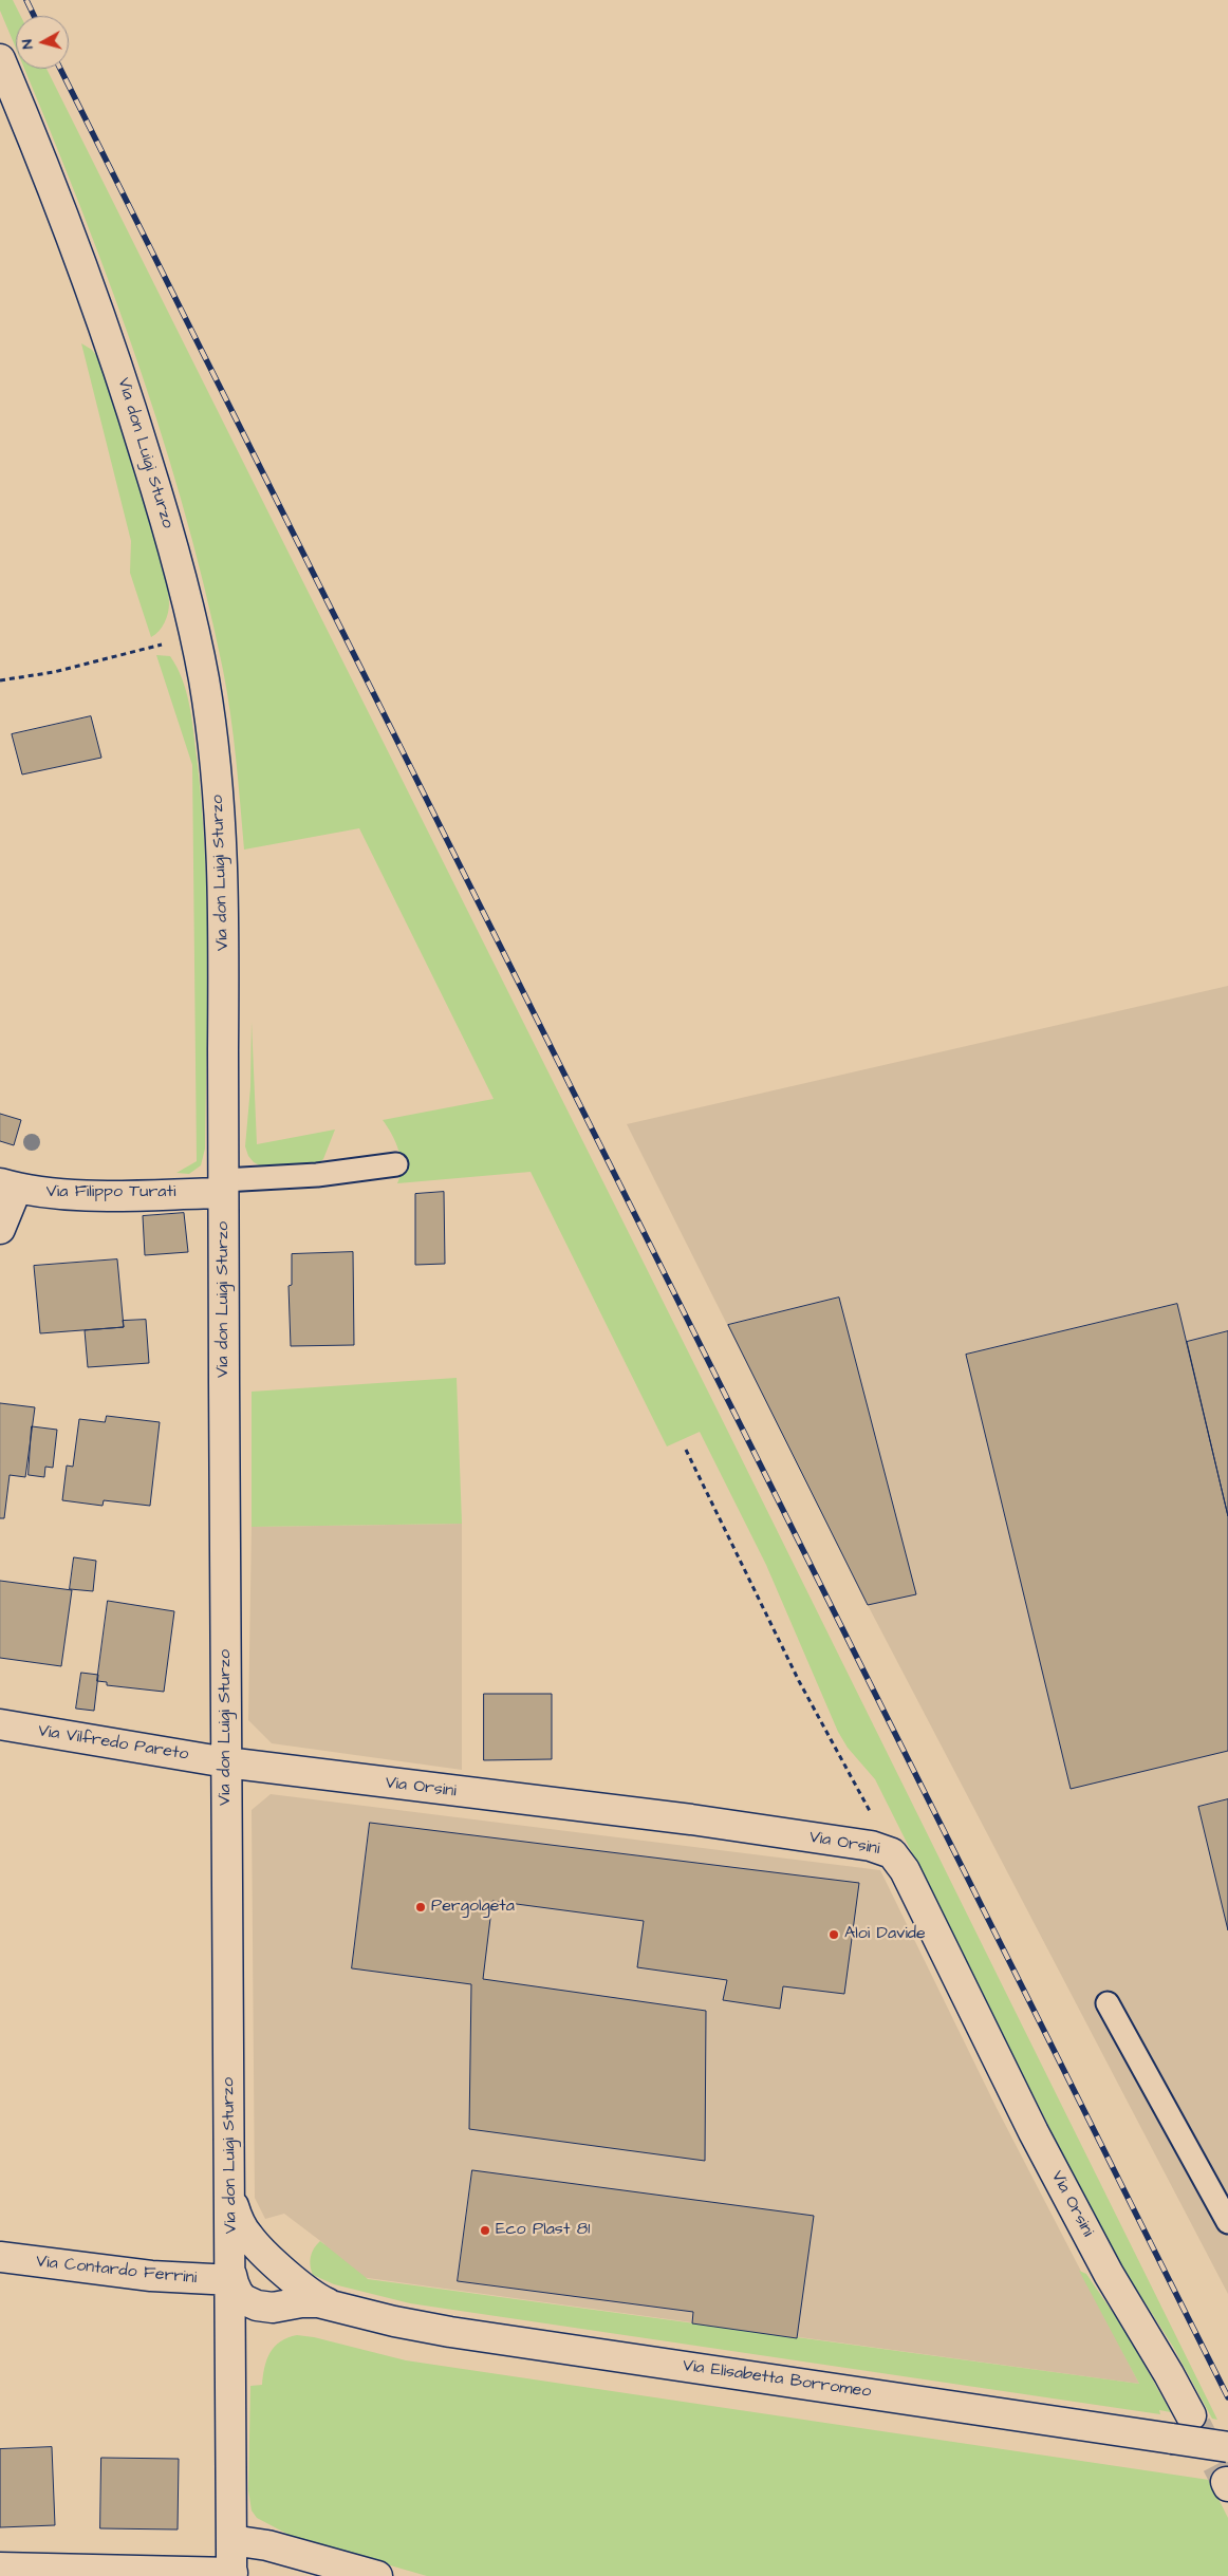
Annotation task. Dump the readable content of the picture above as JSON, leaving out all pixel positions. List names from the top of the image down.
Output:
{
  "streets": {
    "street": [
      "Via don Luigi Sturzo",
      "Via Filippo Turati",
      "Via Vilfredo Pareto",
      "Via Orsini",
      "Via Contardo Ferrini",
      "Via Elisabetta Borromeo"
    ]
  },
  "crossings": [
    ["Via don Luigi Sturzo", "Via Filippo Turati"],
    ["Via don Luigi Sturzo", "Via Vilfredo Pareto"],
    ["Via don Luigi Sturzo", "Via Orsini"],
    ["Via don Luigi Sturzo", "Via Contardo Ferrini"],
    ["Via don Luigi Sturzo", "Via Elisabetta Borromeo"],
    ["Via Vilfredo Pareto", "Via Orsini"],
    ["Via Contardo Ferrini", "Via Elisabetta Borromeo"]
  ],
  "places": ["Pergolgeta", "Aloi Davide", "Eco Plast 81"],
  "north": "left"
}
